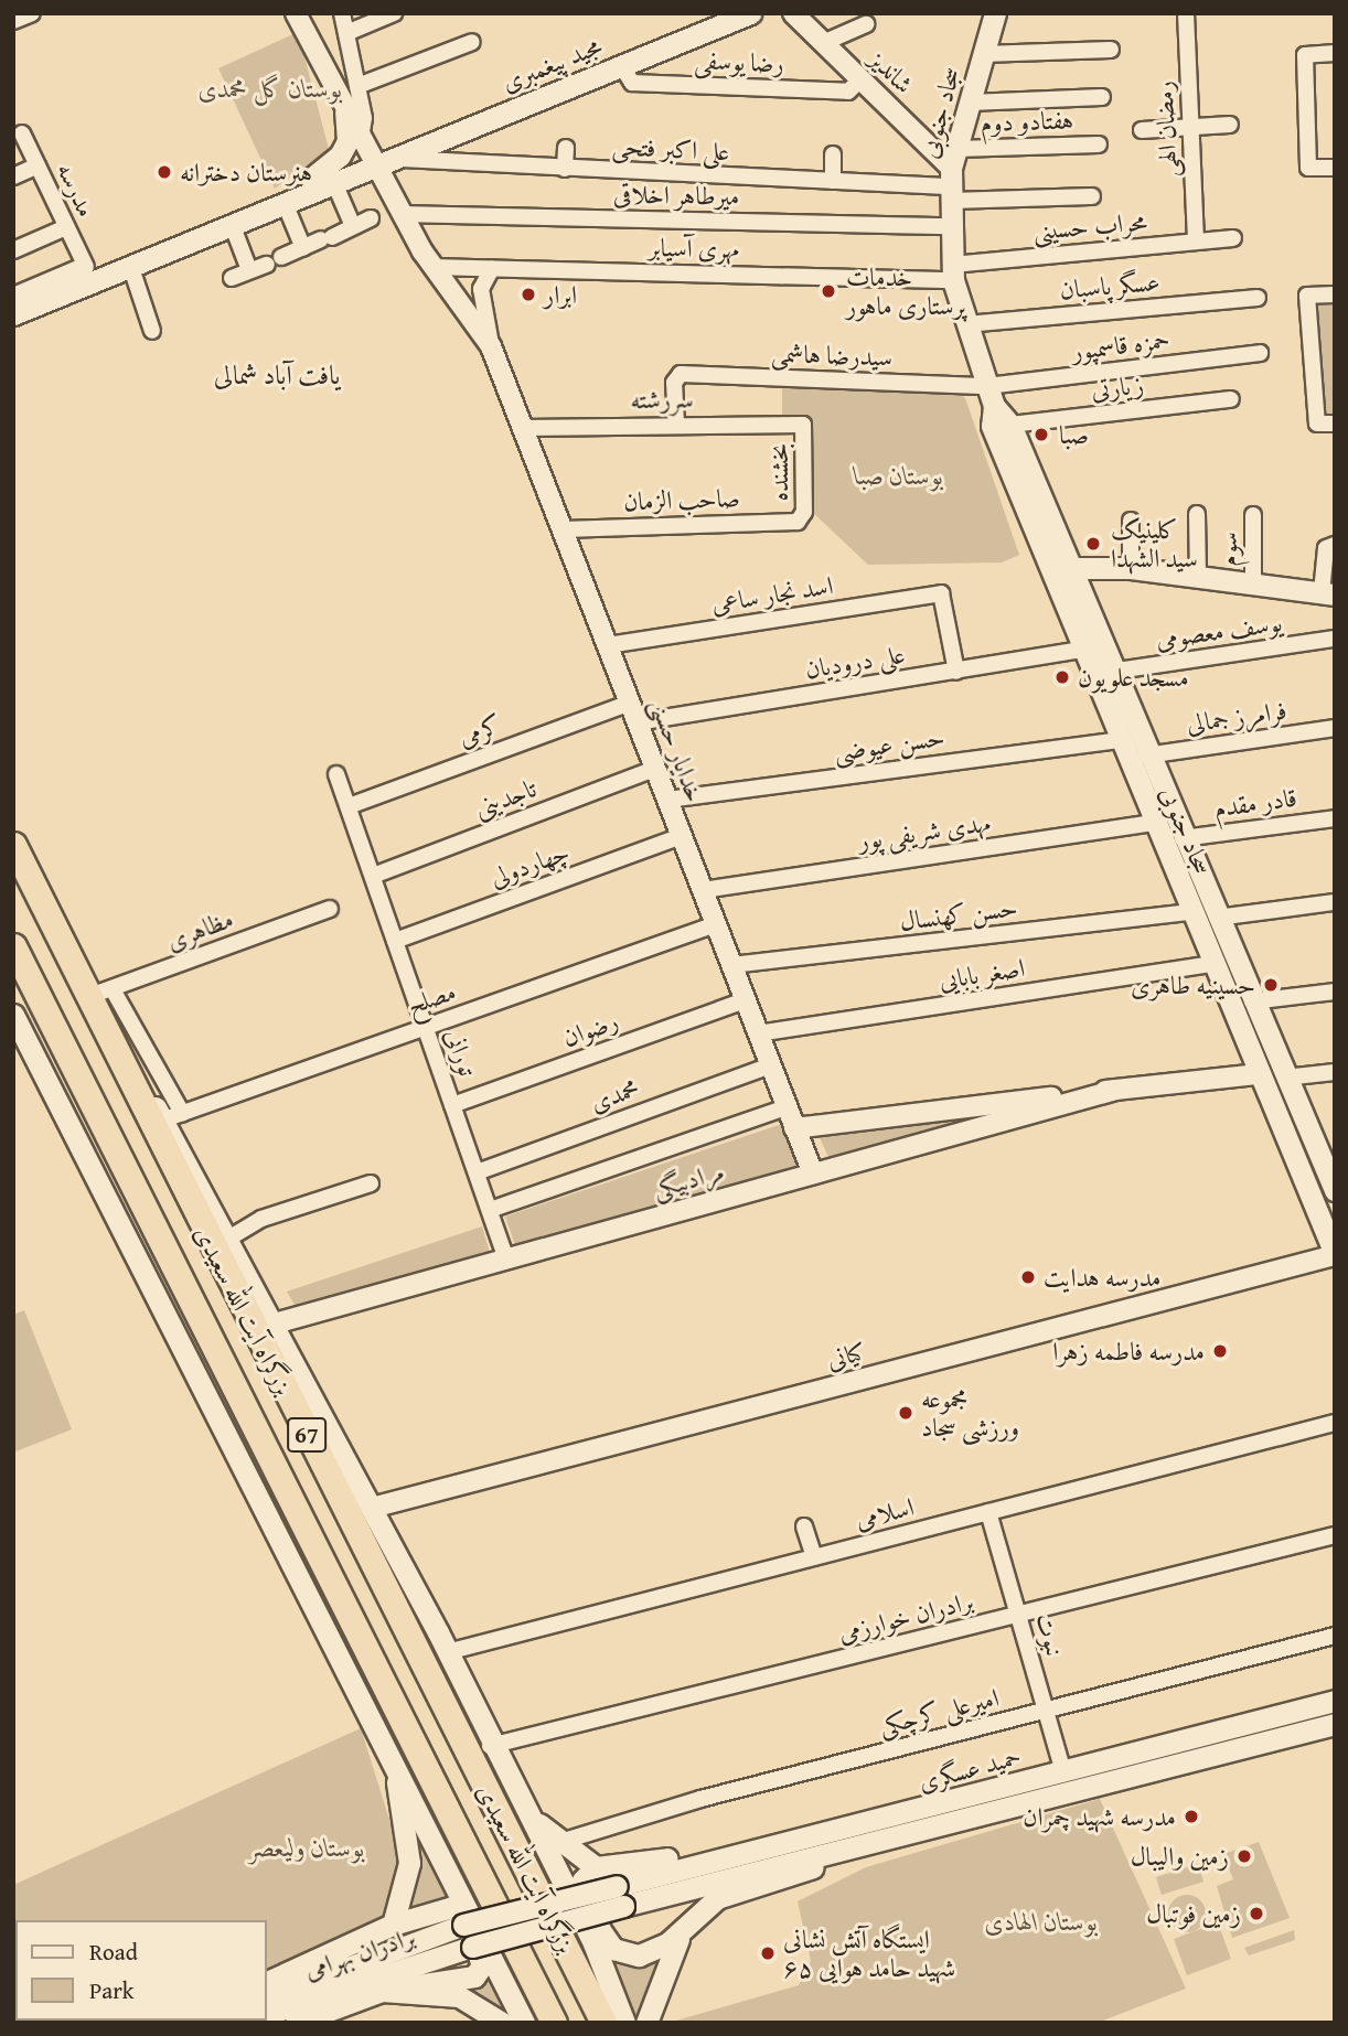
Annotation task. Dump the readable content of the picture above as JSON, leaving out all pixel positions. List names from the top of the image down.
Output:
{
  "streets": {
    "highway": ["بزرگراه آیت الله سعیدی", "67"],
    "main road": [
      "مجید پیغمبری",
      "سجاد جنوبی",
      "حمید عسگری",
      "برادران بهرامی"
    ],
    "street": [
      "رضا یوسفی",
      "شاندیز",
      "هفتادو دوم",
      "رمضان الهی",
      "علی اکبر فتحی",
      "مدرسه",
      "میرطاهر اخلاقی",
      "محراب حسینی",
      "مهری آسیابر",
      "عسگر پاسبان",
      "حمزه قاسمپور",
      "سیدرضا هاشمی",
      "زیارتی",
      "سررشته",
      "بخشنده",
      "صاحب الزمان",
      "سوم",
      "اسد نجار ساعی",
      "یوسف معصومی",
      "علی درودیان",
      "فرامرز جمالی",
      "کرمی",
      "حسن عیوضی",
      "خدایار حسنی",
      "تاجدینی",
      "قادر مقدم",
      "مهدی شریفی پور",
      "چهاردولی",
      "حسن کهنسال",
      "مظاهری",
      "اصغر بابایی",
      "مصلح",
      "رضوان",
      "تورانی",
      "محمدی",
      "مرادبیگی",
      "کیانی",
      "اسلامی",
      "برادران خوارزمی",
      "نبوت",
      "امیرعلی کرچکی"
    ]
  },
  "crossings": [
    ["رضا یوسفی", "مجید پیغمبری"],
    ["رضا یوسفی", "شاندیز"],
    ["مجید پیغمبری", "علی اکبر فتحی"],
    ["مجید پیغمبری", "مدرسه"],
    ["مجید پیغمبری", "خدایار حسنی"],
    ["شاندیز", "سجاد جنوبی"],
    ["شاندیز", "هفتادو دوم"],
    ["شاندیز", "علی اکبر فتحی"],
    ["سجاد جنوبی", "هفتادو دوم"],
    ["سجاد جنوبی", "علی اکبر فتحی"],
    ["سجاد جنوبی", "میرطاهر اخلاقی"],
    ["سجاد جنوبی", "محراب حسینی"],
    ["سجاد جنوبی", "مهری آسیابر"],
    ["سجاد جنوبی", "عسگر پاسبان"],
    ["سجاد جنوبی", "حمزه قاسمپور"],
    ["سجاد جنوبی", "سیدرضا هاشمی"],
    ["سجاد جنوبی", "زیارتی"],
    ["سجاد جنوبی", "یوسف معصومی"],
    ["سجاد جنوبی", "علی درودیان"],
    ["سجاد جنوبی", "فرامرز جمالی"],
    ["سجاد جنوبی", "حسن عیوضی"],
    ["سجاد جنوبی", "قادر مقدم"],
    ["سجاد جنوبی", "مهدی شریفی پور"],
    ["سجاد جنوبی", "حسن کهنسال"],
    ["سجاد جنوبی", "اصغر بابایی"],
    ["سجاد جنوبی", "مرادبیگی"],
    ["سجاد جنوبی", "کیانی"],
    ["هفتادو دوم", "علی اکبر فتحی"],
    ["رمضان الهی", "محراب حسینی"],
    ["علی اکبر فتحی", "خدایار حسنی"],
    ["میرطاهر اخلاقی", "خدایار حسنی"],
    ["محراب حسینی", "مهری آسیابر"],
    ["مهری آسیابر", "خدایار حسنی"],
    ["حمزه قاسمپور", "سیدرضا هاشمی"],
    ["حمزه قاسمپور", "زیارتی"],
    ["سیدرضا هاشمی", "زیارتی"],
    ["سیدرضا هاشمی", "سررشته"],
    ["سررشته", "بخشنده"],
    ["سررشته", "خدایار حسنی"],
    ["بخشنده", "صاحب الزمان"],
    ["صاحب الزمان", "خدایار حسنی"],
    ["اسد نجار ساعی", "علی درودیان"],
    ["اسد نجار ساعی", "خدایار حسنی"],
    ["علی درودیان", "خدایار حسنی"],
    ["کرمی", "خدایار حسنی"],
    ["کرمی", "تورانی"],
    ["حسن عیوضی", "خدایار حسنی"],
    ["خدایار حسنی", "تاجدینی"],
    ["خدایار حسنی", "مهدی شریفی پور"],
    ["خدایار حسنی", "چهاردولی"],
    ["خدایار حسنی", "حسن کهنسال"],
    ["خدایار حسنی", "اصغر بابایی"],
    ["خدایار حسنی", "مصلح"],
    ["خدایار حسنی", "رضوان"],
    ["خدایار حسنی", "محمدی"],
    ["خدایار حسنی", "مرادبیگی"],
    ["تاجدینی", "تورانی"],
    ["چهاردولی", "تورانی"],
    ["مظاهری", "بزرگراه آیت الله سعیدی"],
    ["مصلح", "تورانی"],
    ["رضوان", "تورانی"],
    ["تورانی", "محمدی"],
    ["تورانی", "مرادبیگی"],
    ["اسلامی", "نبوت"],
    ["برادران خوارزمی", "نبوت"],
    ["نبوت", "امیرعلی کرچکی"],
    ["نبوت", "حمید عسگری"],
    ["حمید عسگری", "برادران بهرامی"]
  ],
  "districts": ["یافت آباد شمالی"],
  "parks": [
    "بوستان گل محمدی",
    "بوستان صبا",
    "بوستان ولیعصر",
    "بوستان الهادی"
  ],
  "places": [
    "هنرستان دخترانه",
    "خدمات پرستاری ماهور",
    "ابرار",
    "صبا",
    "کلینیک سید الشهدا",
    "مسجد علویون",
    "حسینیه طاهری",
    "مدرسه هدایت",
    "مدرسه فاطمه زهرا",
    "مجموعه ورزشی سجاد",
    "مدرسه شهید چمران",
    "زمین والیبال",
    "زمین فوتبال",
    "ایستگاه آتش نشانی ۶۵ شهید حامد هوایی"
  ],
  "legend": ["Road", "Park"]
}
